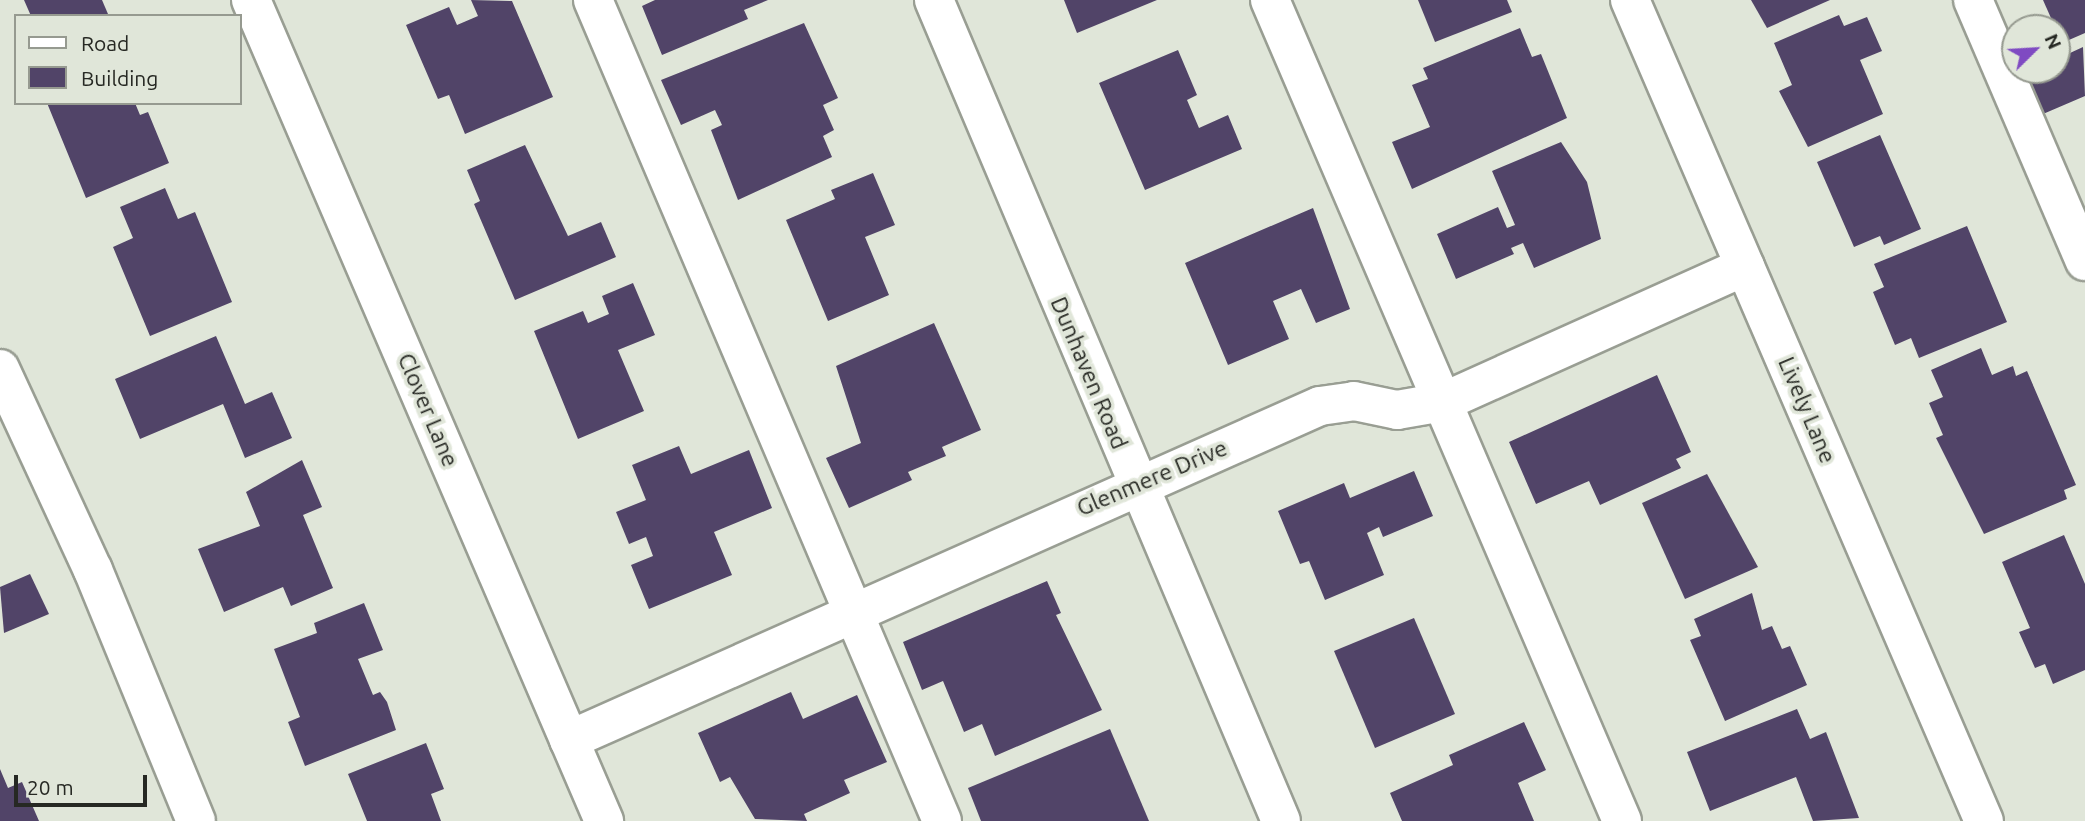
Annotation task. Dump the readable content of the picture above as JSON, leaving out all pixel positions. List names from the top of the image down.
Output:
{
  "streets": {
    "street": [
      "Dunhaven Road",
      "Clover Lane",
      "Lively Lane",
      "Glenmere Drive"
    ]
  },
  "crossings": [
    ["Dunhaven Road", "Glenmere Drive"],
    ["Clover Lane", "Glenmere Drive"],
    ["Lively Lane", "Glenmere Drive"]
  ],
  "legend": ["Road", "Building"],
  "scale_bar": "20 m",
  "north": "top right"
}
